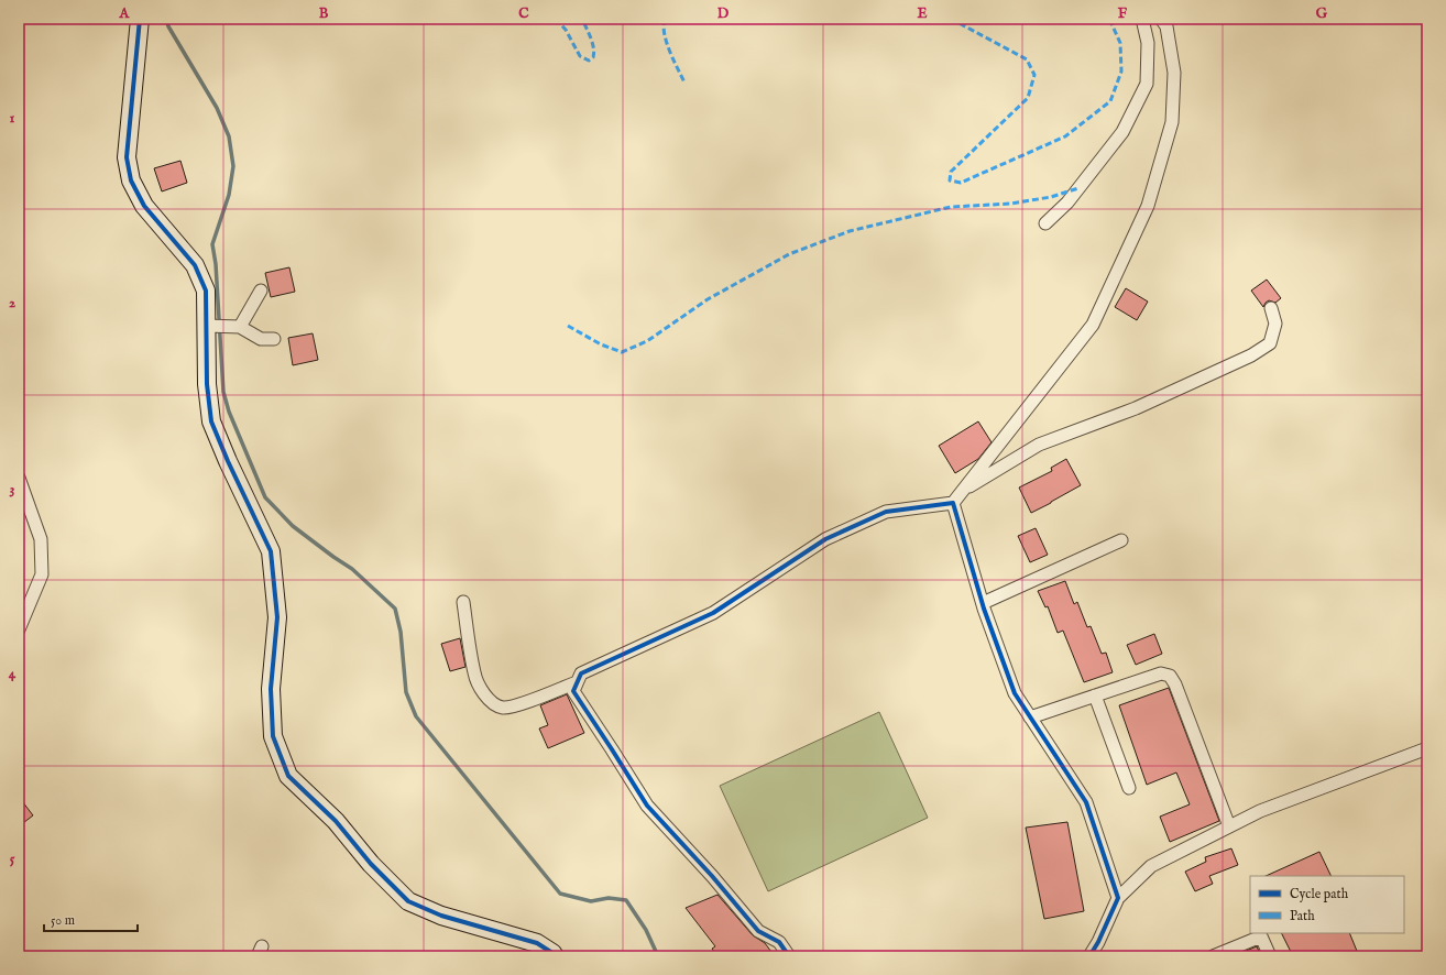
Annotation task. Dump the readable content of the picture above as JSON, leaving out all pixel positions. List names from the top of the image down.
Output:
{
  "legend": ["Cycle path", "Path"],
  "scale_bar": "50 m",
  "grid": {
    "columns": [
      "A",
      "B",
      "C",
      "D",
      "E",
      "F",
      "G"
    ],
    "rows": [
      "1",
      "2",
      "3",
      "4",
      "5"
    ]
  }
}
